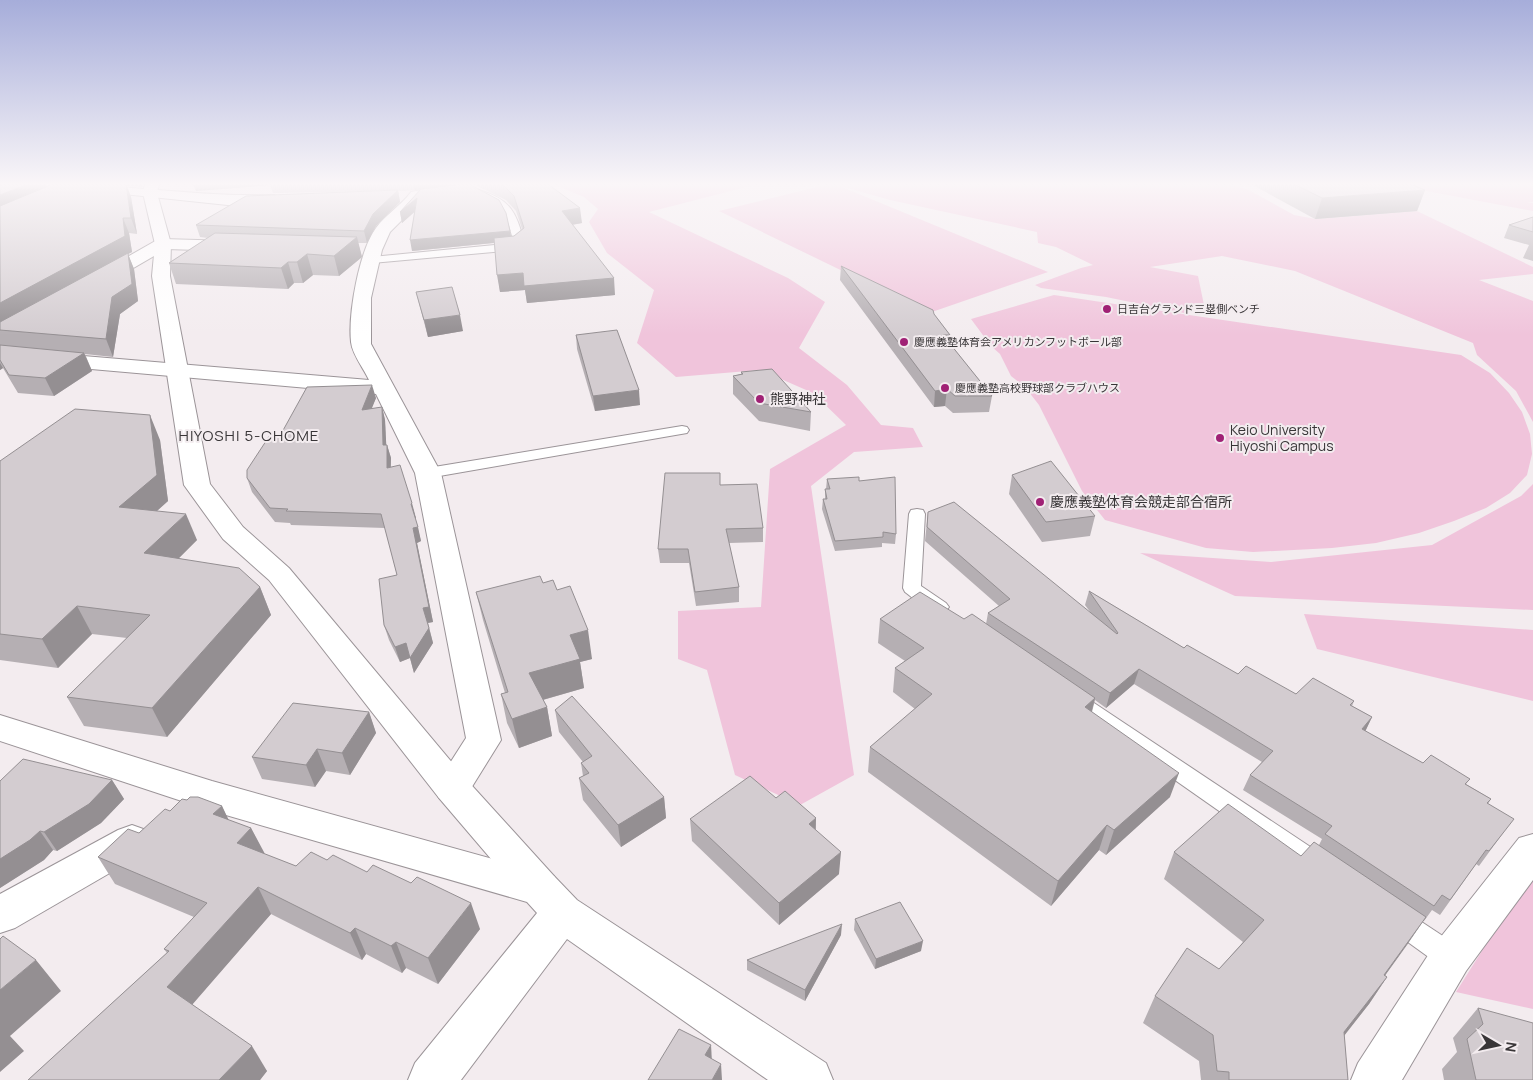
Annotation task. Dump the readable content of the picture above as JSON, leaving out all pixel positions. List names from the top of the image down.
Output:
{
  "districts": ["HIYOSHI 5-CHOME"],
  "places": [
    "日吉台グランド三塁側ベンチ",
    "慶應義塾体育会アメリカンフットボール部",
    "慶應義塾高校野球部クラブハウス",
    "熊野神社",
    "Keio University Hiyoshi Campus",
    "慶應義塾体育会競走部合宿所"
  ],
  "north": "right"
}
